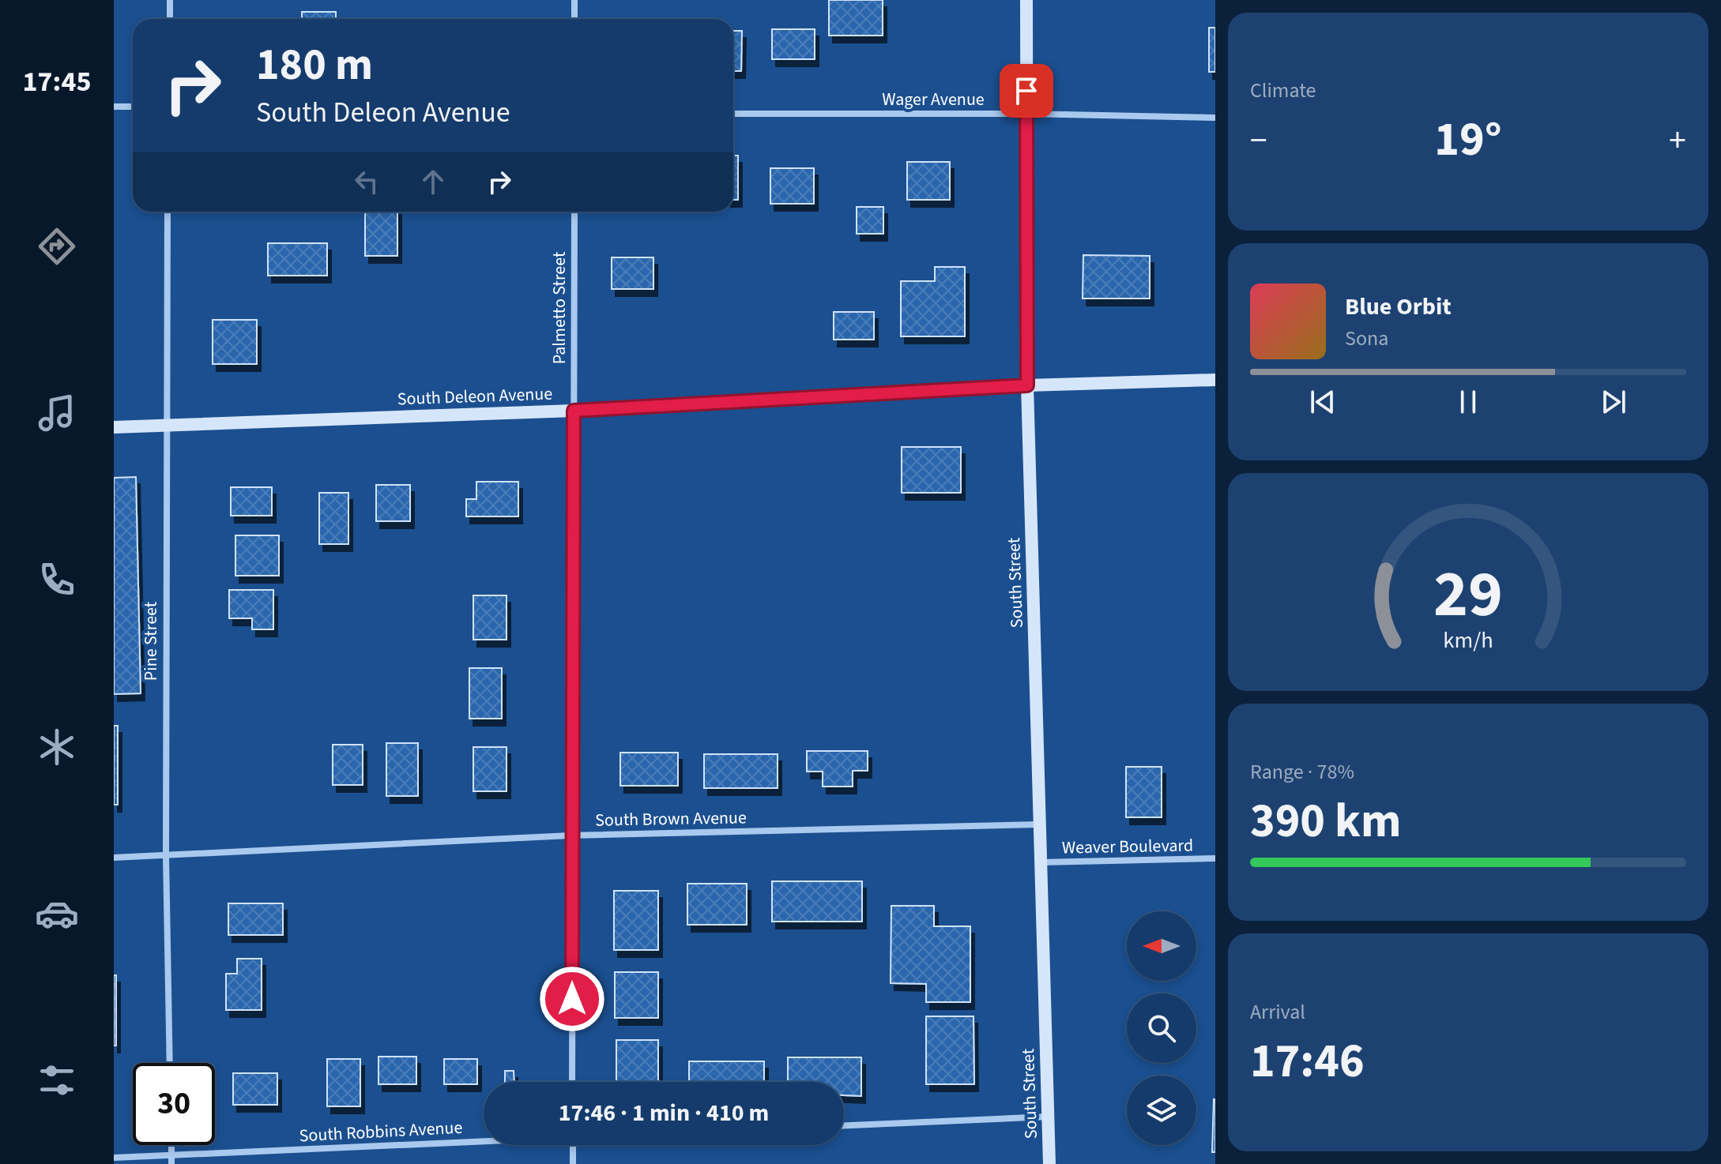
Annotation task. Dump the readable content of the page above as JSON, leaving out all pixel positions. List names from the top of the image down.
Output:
{
  "streets": {
    "main road": ["South Deleon Avenue", "South Street"],
    "street": [
      "Wager Avenue",
      "Palmetto Street",
      "Pine Street",
      "South Brown Avenue",
      "Weaver Boulevard",
      "South Robbins Avenue"
    ]
  },
  "crossings": [
    ["Wager Avenue", "South Street"],
    ["Palmetto Street", "South Deleon Avenue"],
    ["Palmetto Street", "South Brown Avenue"],
    ["South Deleon Avenue", "South Street"],
    ["South Deleon Avenue", "Pine Street"],
    ["South Street", "South Brown Avenue"],
    ["South Street", "Weaver Boulevard"],
    ["Pine Street", "South Brown Avenue"]
  ],
  "north": "left",
  "page": {
    "tabs": "17:45",
    "tile": [
      "Climate",
      ["Range · 78%", "390 km"],
      ["Arrival", "17:46"]
    ],
    "turn": ["180 m", "South Deleon Avenue"],
    "heat": ["−", "19°", "+"],
    "song": ["Blue Orbit", "Sona"],
    "limit": "30",
    "trip": "17:46 · 1 min · 410 m",
    "gauge": ["29", "km/h"]
  }
}
